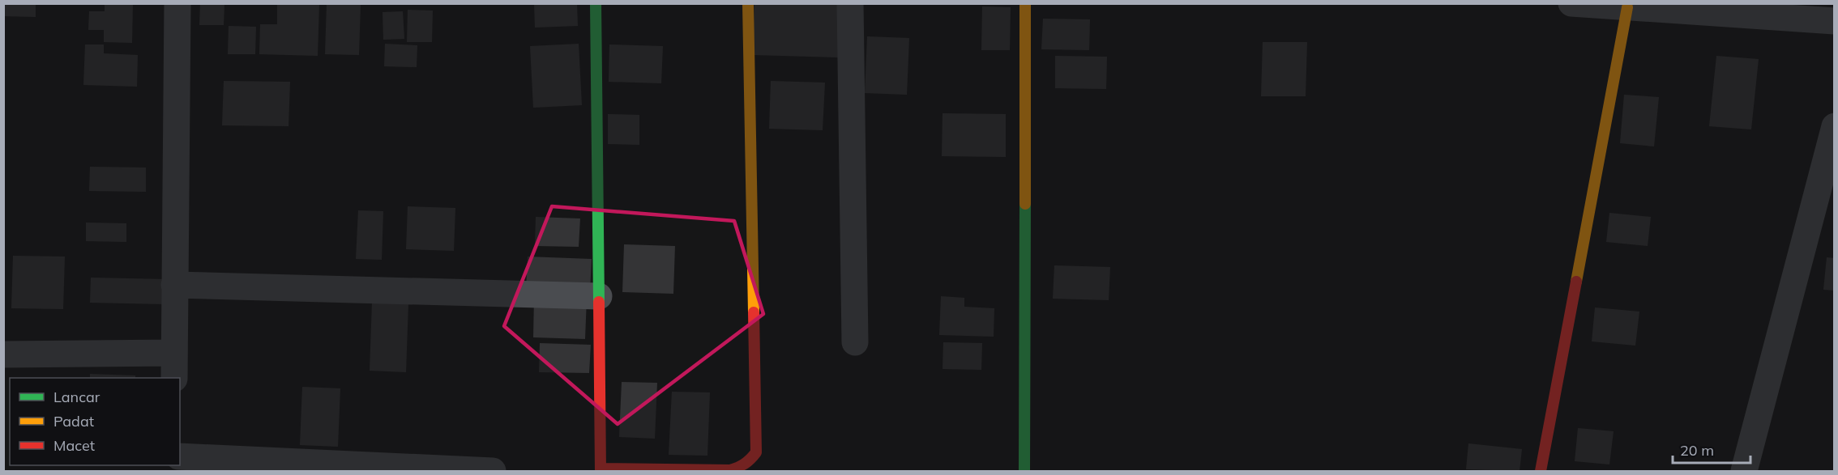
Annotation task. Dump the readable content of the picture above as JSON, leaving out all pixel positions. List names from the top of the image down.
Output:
{
  "legend": ["Lancar", "Padat", "Macet"],
  "scale_bar": "20 m"
}
